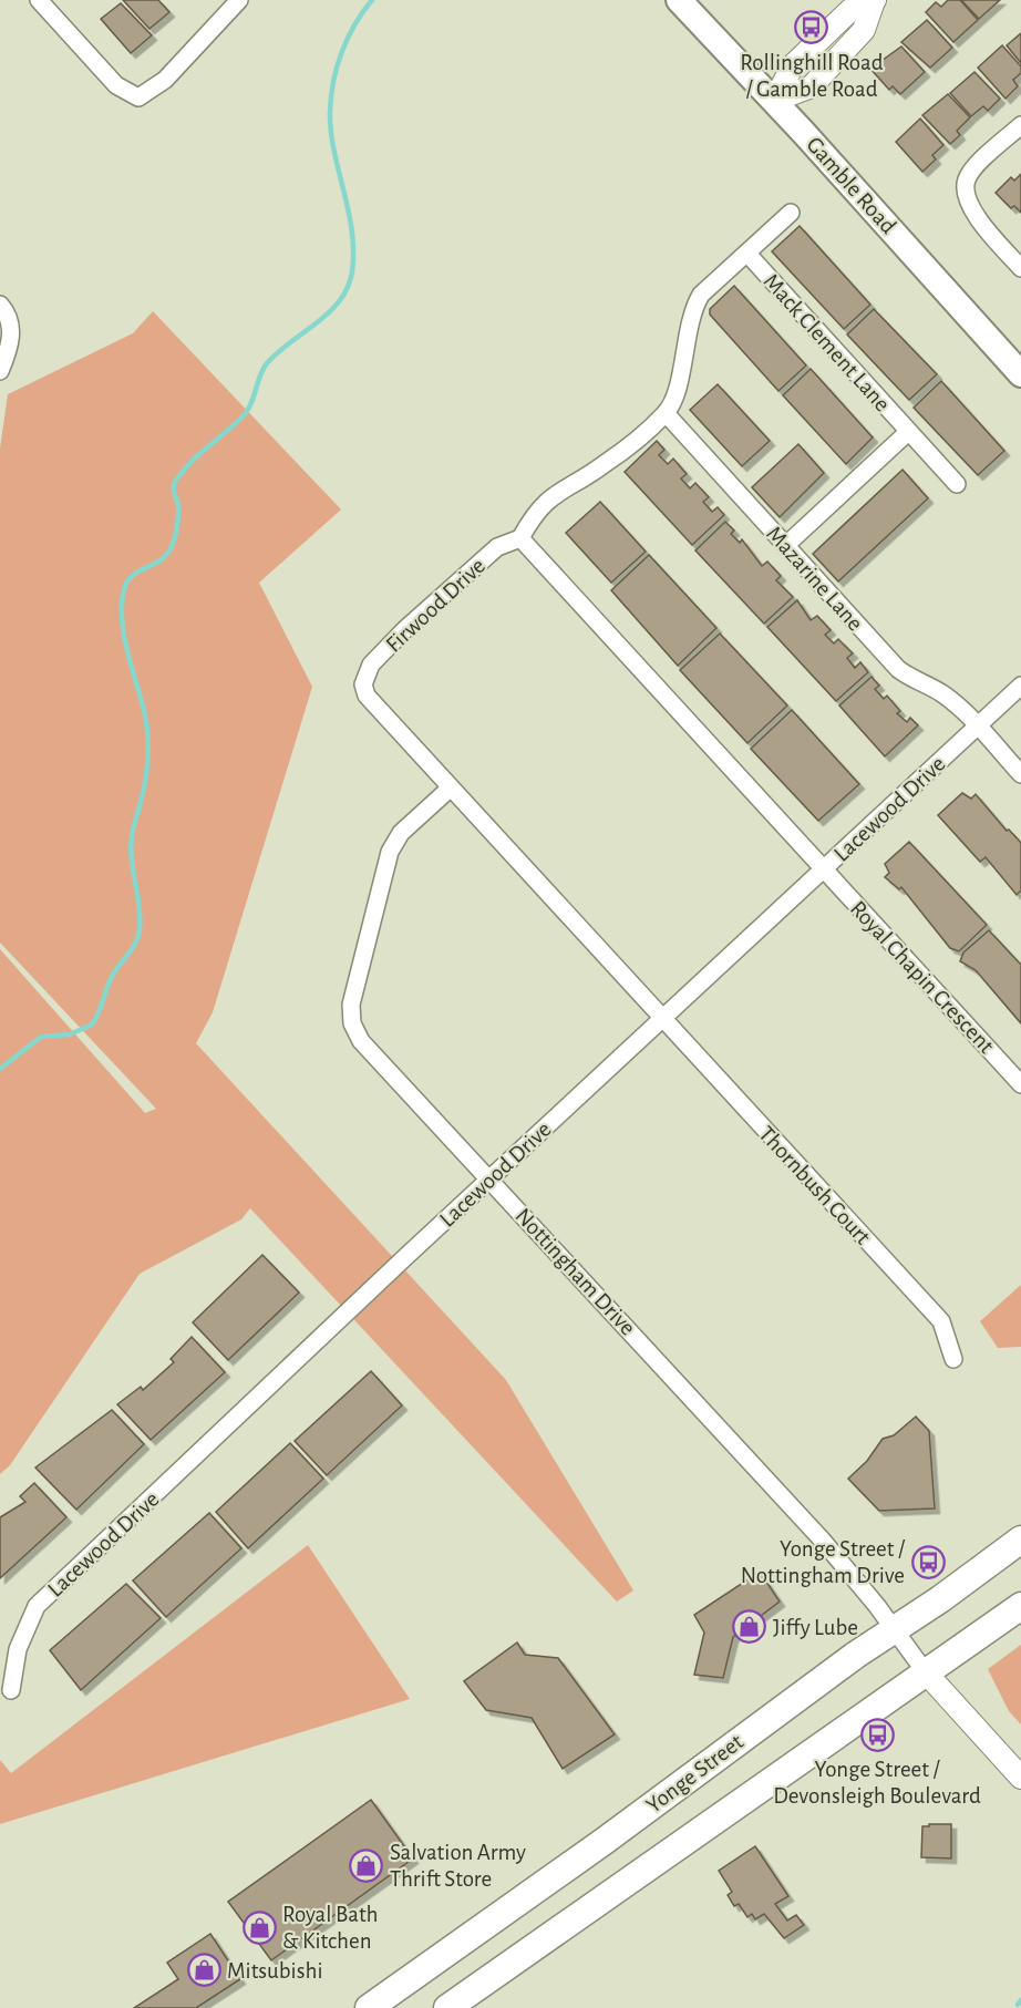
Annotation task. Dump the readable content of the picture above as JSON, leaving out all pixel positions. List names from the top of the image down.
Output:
{
  "streets": {
    "main road": ["Gamble Road", "Yonge Street"],
    "street": [
      "Mack Clement Lane",
      "Mazarine Lane",
      "Firwood Drive",
      "Lacewood Drive",
      "Royal Chapin Crescent",
      "Thornbush Court",
      "Nottingham Drive"
    ]
  },
  "crossings": [
    ["Mack Clement Lane", "Mazarine Lane"],
    ["Mack Clement Lane", "Firwood Drive"],
    ["Mazarine Lane", "Lacewood Drive"],
    ["Firwood Drive", "Lacewood Drive"],
    ["Firwood Drive", "Thornbush Court"],
    ["Firwood Drive", "Nottingham Drive"],
    ["Lacewood Drive", "Royal Chapin Crescent"],
    ["Lacewood Drive", "Thornbush Court"],
    ["Lacewood Drive", "Nottingham Drive"],
    ["Nottingham Drive", "Yonge Street"]
  ],
  "places": {
    "bus stop": ["Rollinghill Road / Gamble Road", "Yonge Street / Nottingham Drive", "Yonge Street / Devonsleigh Boulevard"],
    "shop": [
      "Jiffy Lube",
      "Salvation Army Thrift Store",
      "Royal Bath & Kitchen",
      "Mitsubishi"
    ]
  }
}
